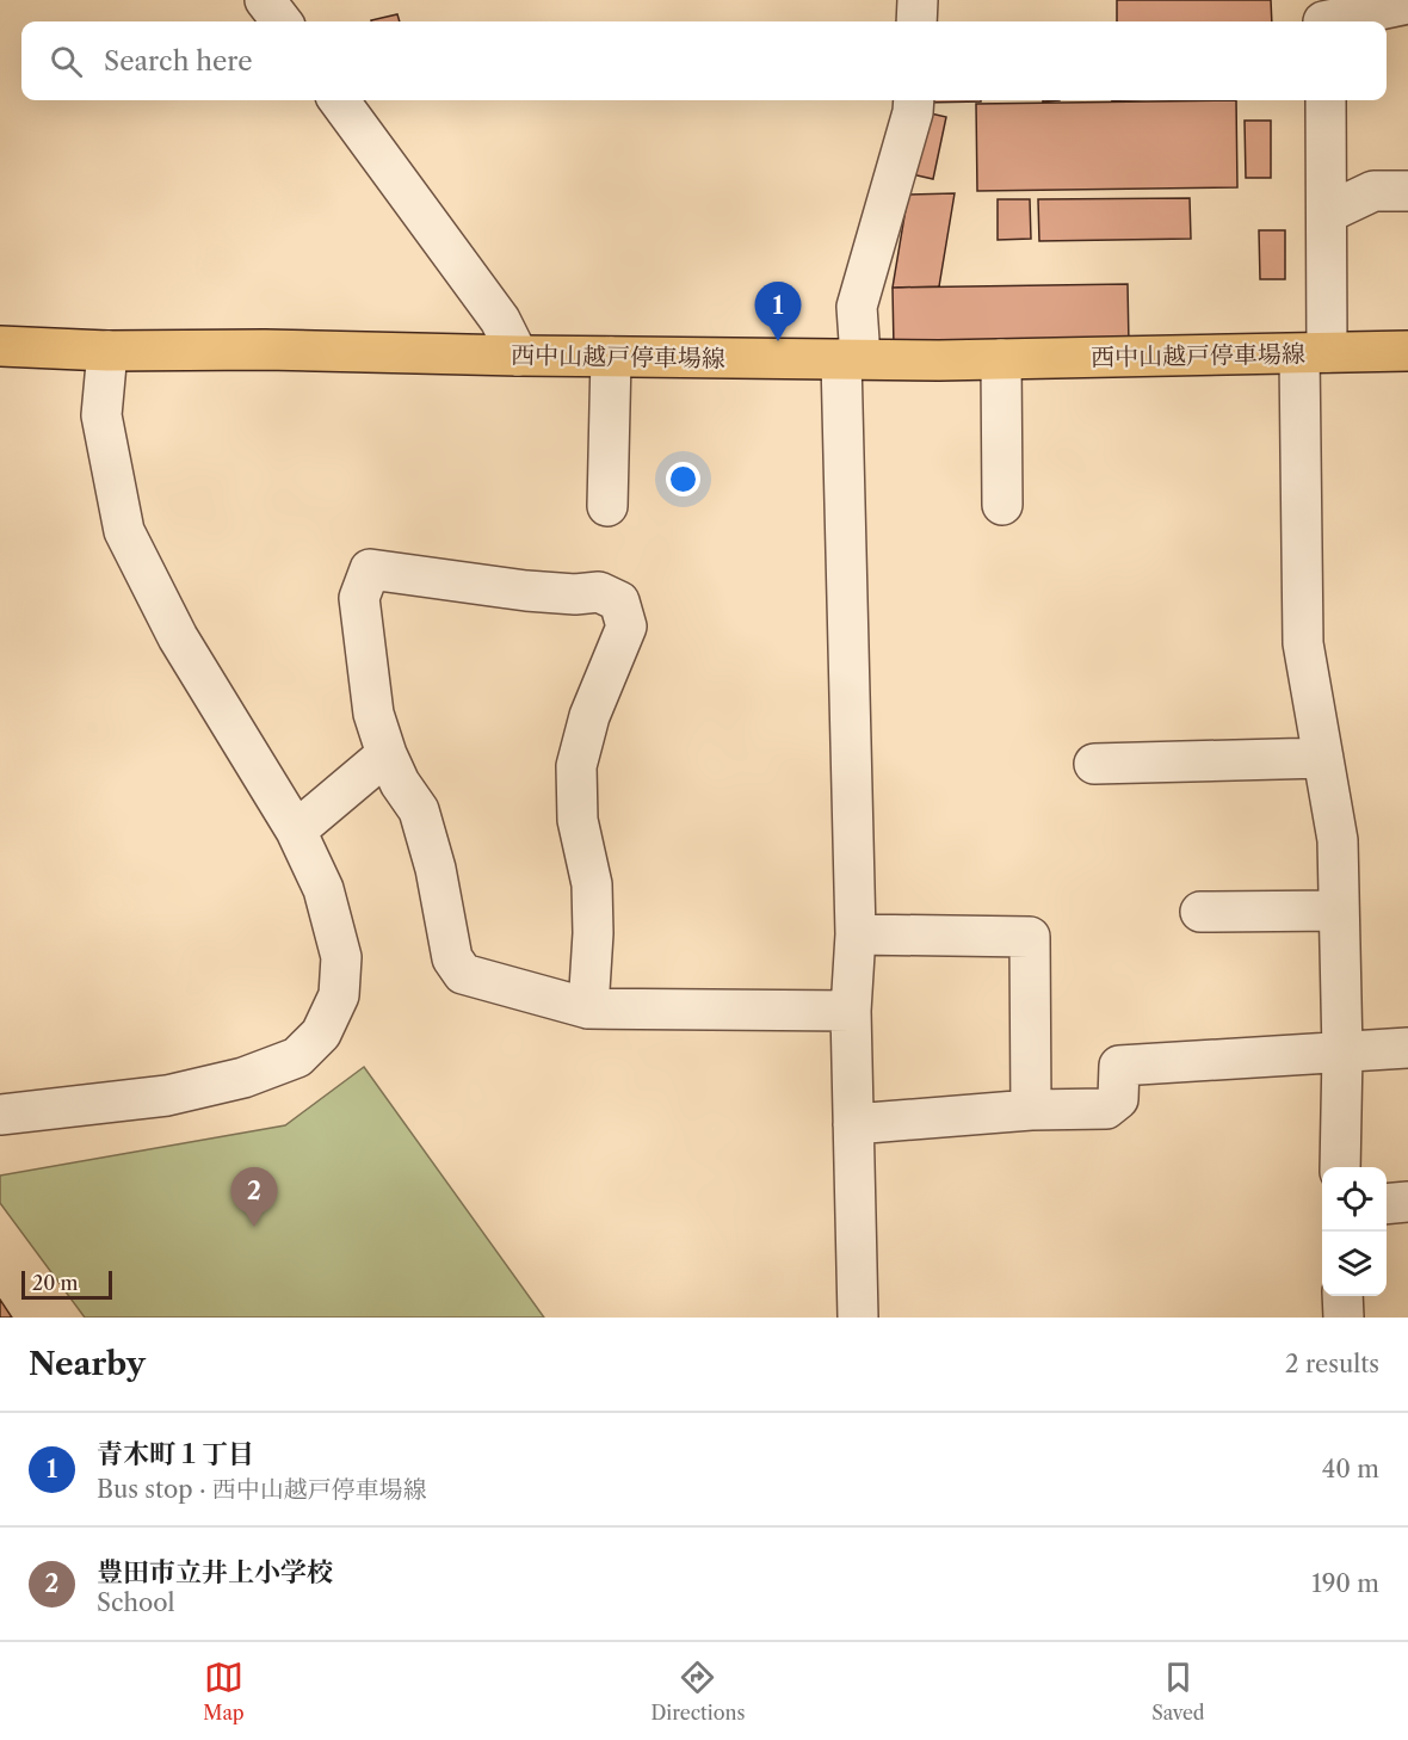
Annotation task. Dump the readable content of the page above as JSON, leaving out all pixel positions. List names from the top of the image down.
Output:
{
  "streets": {
    "main road": ["西中山越戸停車場線"]
  },
  "scale_bar": "20 m",
  "page": {
    "search": "Search here",
    "pins": ["1", "2"],
    "scale": "20 m",
    "heading": ["Nearby", "2 results"],
    "list": [
      {
        "mark": "1",
        "name": "青木町１丁目",
        "note": "Bus stop · 西中山越戸停車場線",
        "value": "40 m"
      },
      {
        "mark": "2",
        "name": "豊田市立井上小学校",
        "note": "School",
        "value": "190 m"
      }
    ],
    "nav": ["Map", "Directions", "Saved"]
  }
}
